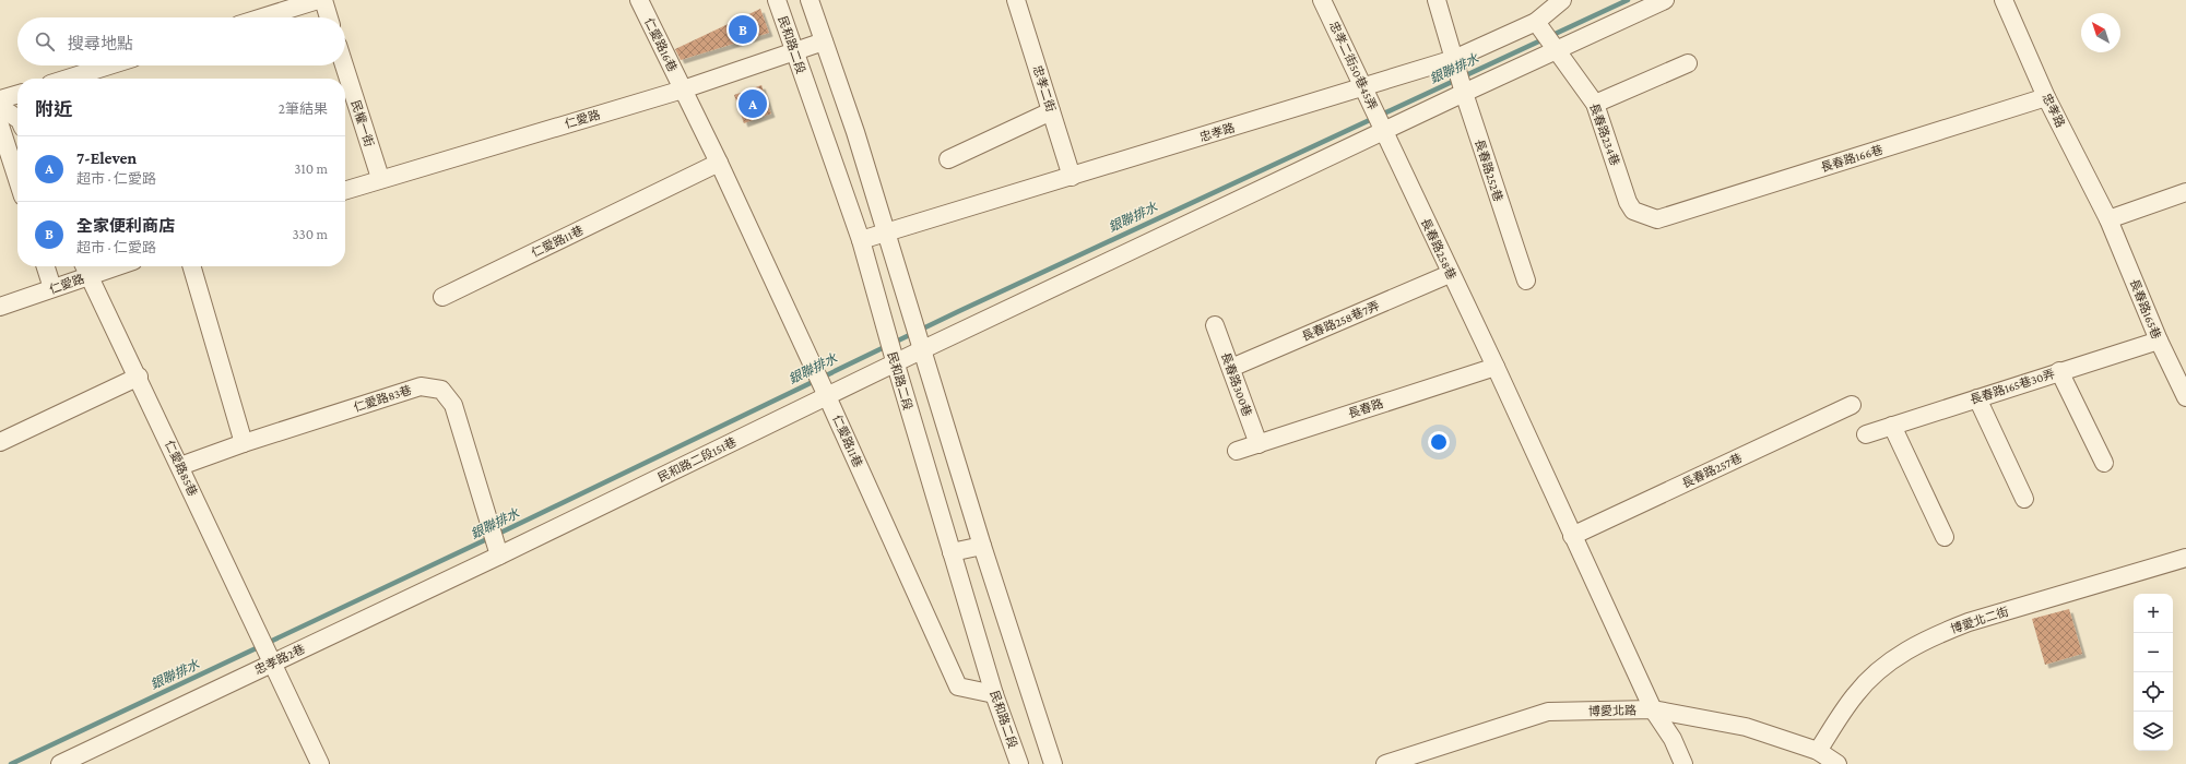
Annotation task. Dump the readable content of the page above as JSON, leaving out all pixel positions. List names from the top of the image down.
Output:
{
  "streets": {
    "street": [
      "仁愛路16巷",
      "民和路二段",
      "忠孝二街50巷45弄",
      "忠孝二街",
      "忠孝路",
      "仁愛路",
      "民權一街",
      "長春路234巷",
      "長春路166巷",
      "長春路252巷",
      "仁愛路11巷",
      "長春路258巷",
      "長春路165巷",
      "長春路258巷7弄",
      "長春路300巷",
      "長春路165巷30弄",
      "仁愛路83巷",
      "長春路",
      "民和路二段151巷",
      "仁愛路85巷",
      "長春路257巷",
      "博愛北二街",
      "忠孝路2巷",
      "博愛北路"
    ]
  },
  "crossings": [
    ["仁愛路16巷", "仁愛路"],
    ["仁愛路16巷", "仁愛路11巷"],
    ["民和路二段", "忠孝路"],
    ["民和路二段", "仁愛路"],
    ["民和路二段", "仁愛路11巷"],
    ["民和路二段", "民和路二段151巷"],
    ["忠孝二街50巷45弄", "忠孝路"],
    ["忠孝二街50巷45弄", "長春路258巷"],
    ["忠孝二街50巷45弄", "民和路二段151巷"],
    ["忠孝二街", "忠孝路"],
    ["忠孝路", "長春路234巷"],
    ["忠孝路", "長春路166巷"],
    ["忠孝路", "長春路252巷"],
    ["忠孝路", "長春路165巷"],
    ["仁愛路", "民權一街"],
    ["仁愛路", "仁愛路11巷"],
    ["仁愛路", "仁愛路85巷"],
    ["長春路234巷", "長春路166巷"],
    ["長春路234巷", "民和路二段151巷"],
    ["長春路252巷", "民和路二段151巷"],
    ["仁愛路11巷", "民和路二段151巷"],
    ["長春路258巷", "長春路258巷7弄"],
    ["長春路258巷", "長春路"],
    ["長春路258巷", "民和路二段151巷"],
    ["長春路165巷", "長春路165巷30弄"],
    ["長春路258巷7弄", "長春路300巷"],
    ["長春路300巷", "長春路"],
    ["仁愛路83巷", "民和路二段151巷"],
    ["仁愛路83巷", "仁愛路85巷"],
    ["仁愛路83巷", "忠孝路2巷"],
    ["民和路二段151巷", "忠孝路2巷"],
    ["仁愛路85巷", "忠孝路2巷"],
    ["博愛北二街", "博愛北路"]
  ],
  "water": ["銀聯排水"],
  "north": "top left",
  "page": {
    "pins": ["B", "A"],
    "search": "搜尋地點",
    "heading": ["附近", "2筆結果"],
    "list": [
      {
        "mark": "A",
        "name": "7-Eleven",
        "note": "超市 · 仁愛路",
        "value": "310 m"
      },
      {
        "mark": "B",
        "name": "全家便利商店",
        "note": "超市 · 仁愛路",
        "value": "330 m"
      }
    ],
    "map_buttons": ["+", "−"]
  }
}
